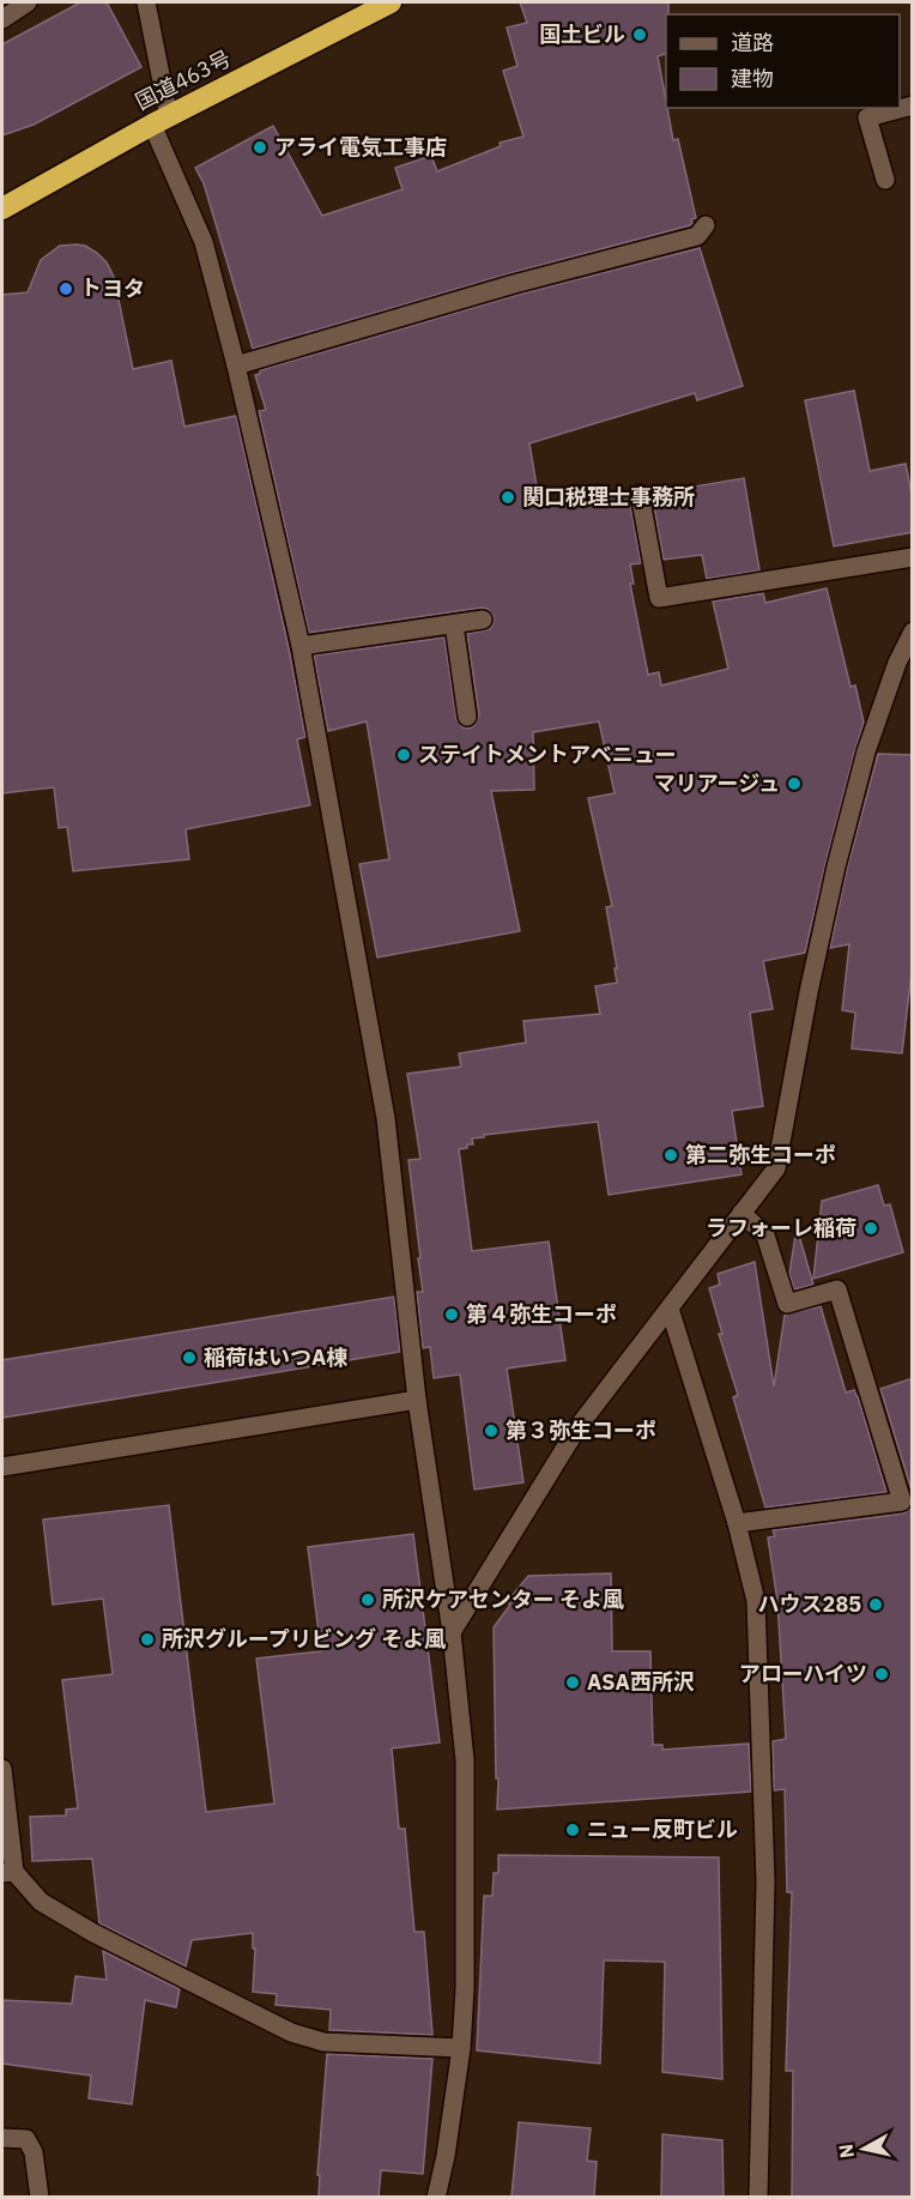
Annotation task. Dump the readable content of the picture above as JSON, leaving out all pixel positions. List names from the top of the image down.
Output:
{
  "streets": {
    "highway": ["国道463号"]
  },
  "places": [
    "国土ビル",
    "アライ電気工事店",
    "トヨタ",
    "関口税理士事務所",
    "ステイトメントアベニュー",
    "マリアージュ",
    "第二弥生コーポ",
    "ラフォーレ稲荷",
    "第４弥生コーポ",
    "稲荷はいつA棟",
    "第３弥生コーポ",
    "所沢ケアセンター そよ風",
    "ハウス285",
    "所沢グループリビング そよ風",
    "アローハイツ",
    "ASA西所沢",
    "ニュー反町ビル"
  ],
  "legend": ["道路", "建物"],
  "north": "left"
}
